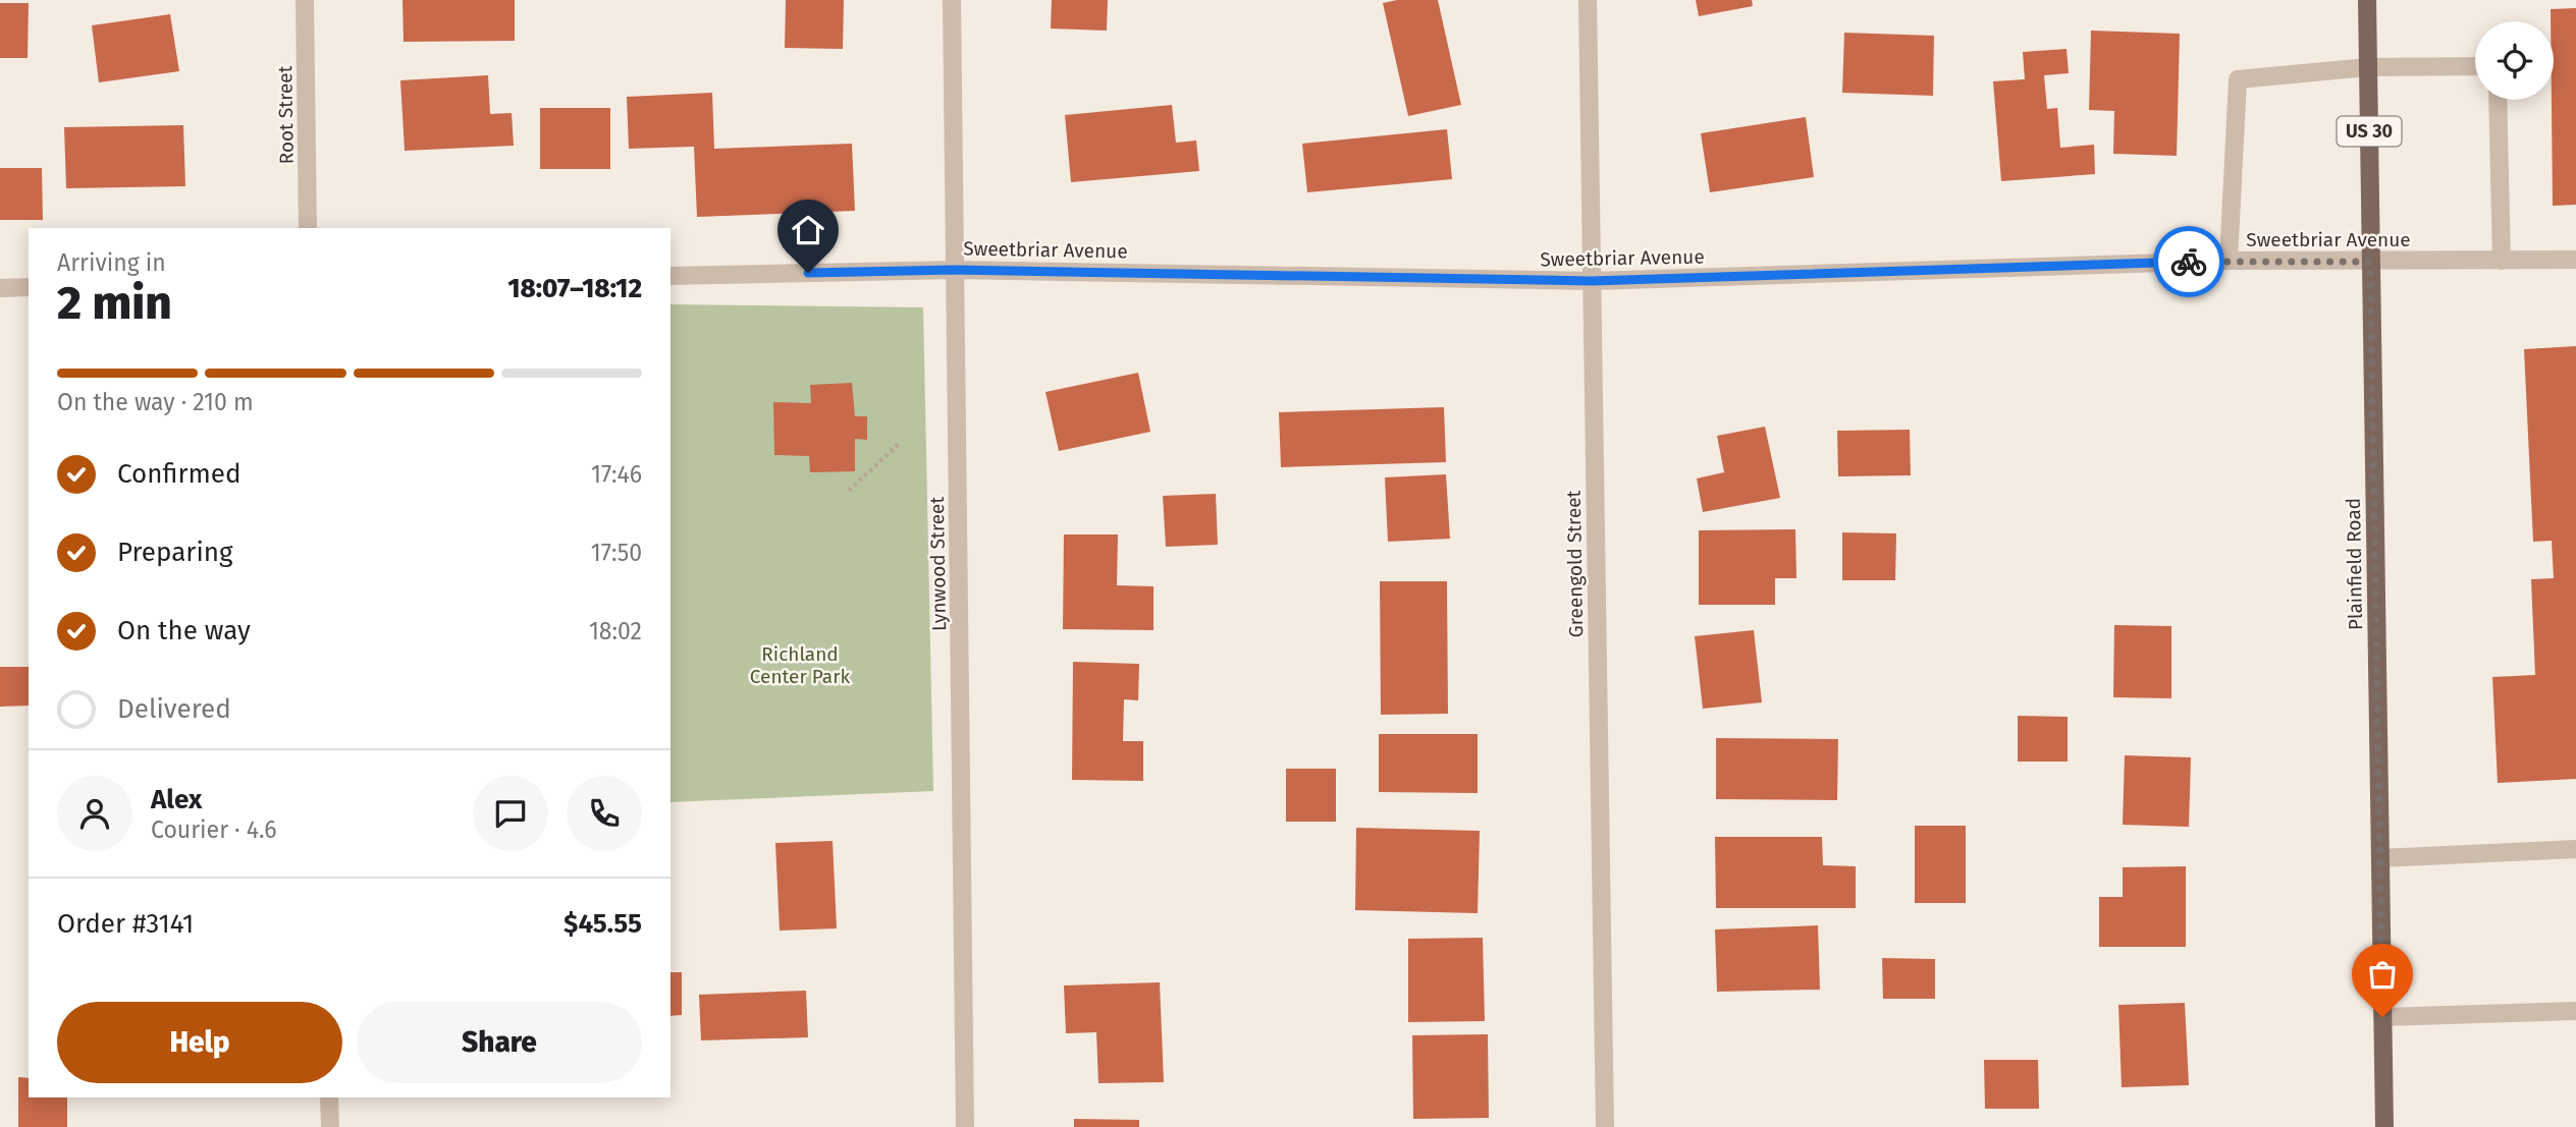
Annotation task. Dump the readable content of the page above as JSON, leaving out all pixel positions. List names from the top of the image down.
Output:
{
  "streets": {
    "main road": ["US 30", "Plainfield Road"],
    "street": [
      "Root Street",
      "Sweetbriar Avenue",
      "Lynwood Street",
      "Greengold Street"
    ]
  },
  "crossings": [
    ["Sweetbriar Avenue", "Lynwood Street"],
    ["Sweetbriar Avenue", "Greengold Street"],
    ["Sweetbriar Avenue", "Plainfield Road"]
  ],
  "parks": ["Richland Center Park"],
  "page": {
    "heading": ["2 min", "Arriving in", "18:07–18:12"],
    "panel": [
      "Alex",
      "Courier · 4.6",
      "Order #3141",
      "$45.55"
    ],
    "bar": "On the way · 210 m",
    "list": [
      ["Confirmed", "17:46"],
      ["Preparing", "17:50"],
      ["On the way", "18:02"],
      "Delivered"
    ],
    "buttons": ["Help", "Share"]
  }
}
